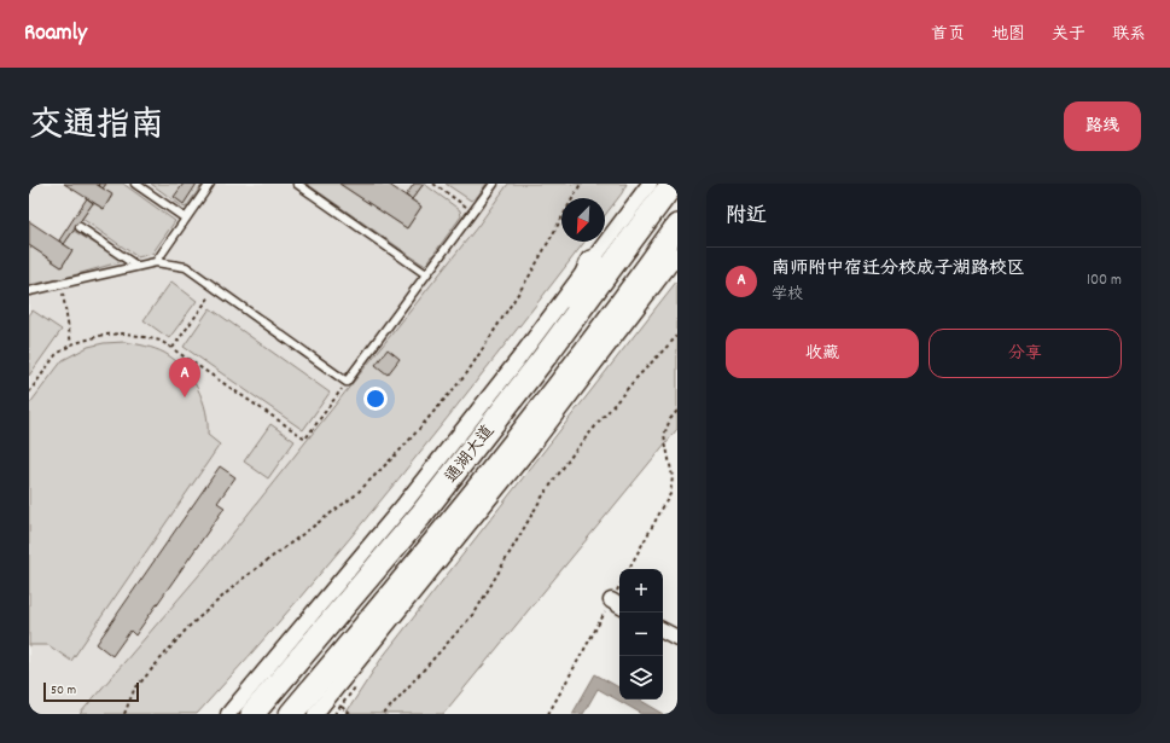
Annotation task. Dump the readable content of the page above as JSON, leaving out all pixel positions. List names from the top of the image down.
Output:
{
  "streets": {
    "main road": ["通湖大道"]
  },
  "scale_bar": "50 m",
  "north": "bottom left",
  "page": {
    "header": "Roamly",
    "nav": [
      "首页",
      "地图",
      "关于",
      "联系"
    ],
    "title": "交通指南",
    "buttons": [
      "路线",
      ["收藏", "分享"]
    ],
    "heading": "附近",
    "list": [
      {
        "mark": "A",
        "name": "南师附中宿迁分校成子湖路校区",
        "note": "学校",
        "value": "100 m"
      }
    ],
    "pins": "A",
    "map_buttons": ["+", "−"],
    "scale": "50 m"
  }
}
